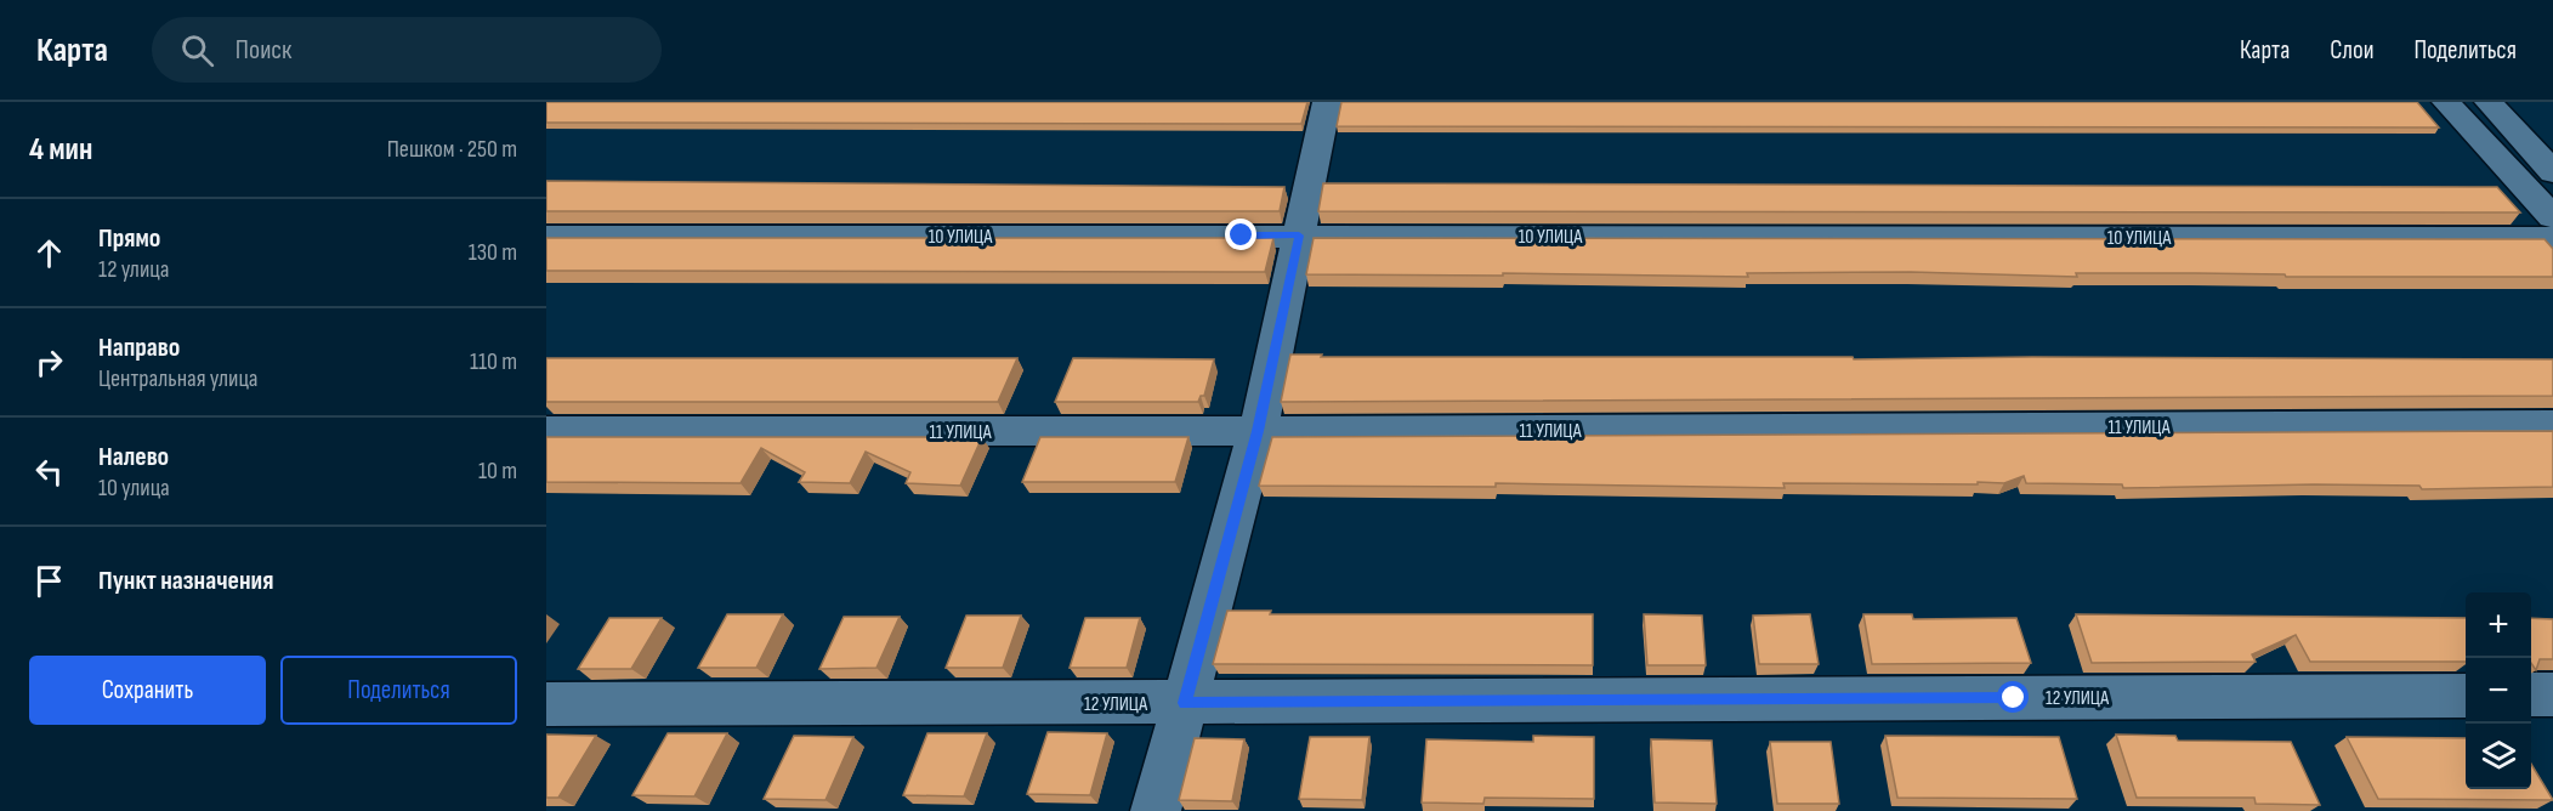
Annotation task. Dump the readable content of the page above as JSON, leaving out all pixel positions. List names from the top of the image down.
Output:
{
  "streets": {
    "street": ["10 УЛИЦА", "11 УЛИЦА", "12 УЛИЦА"]
  },
  "page": {
    "header": "Карта",
    "search": "Поиск",
    "nav": ["Карта", "Слои", "Поделиться"],
    "heading": ["4 мин", "Пешком · 250 m"],
    "list": [
      ["Прямо", "12 улица", "130 m"],
      ["Направо", "Центральная улица", "110 m"],
      ["Налево", "10 улица", "10 m"],
      "Пункт назначения"
    ],
    "map_buttons": ["+", "−"],
    "buttons": ["Сохранить", "Поделиться"]
  }
}
